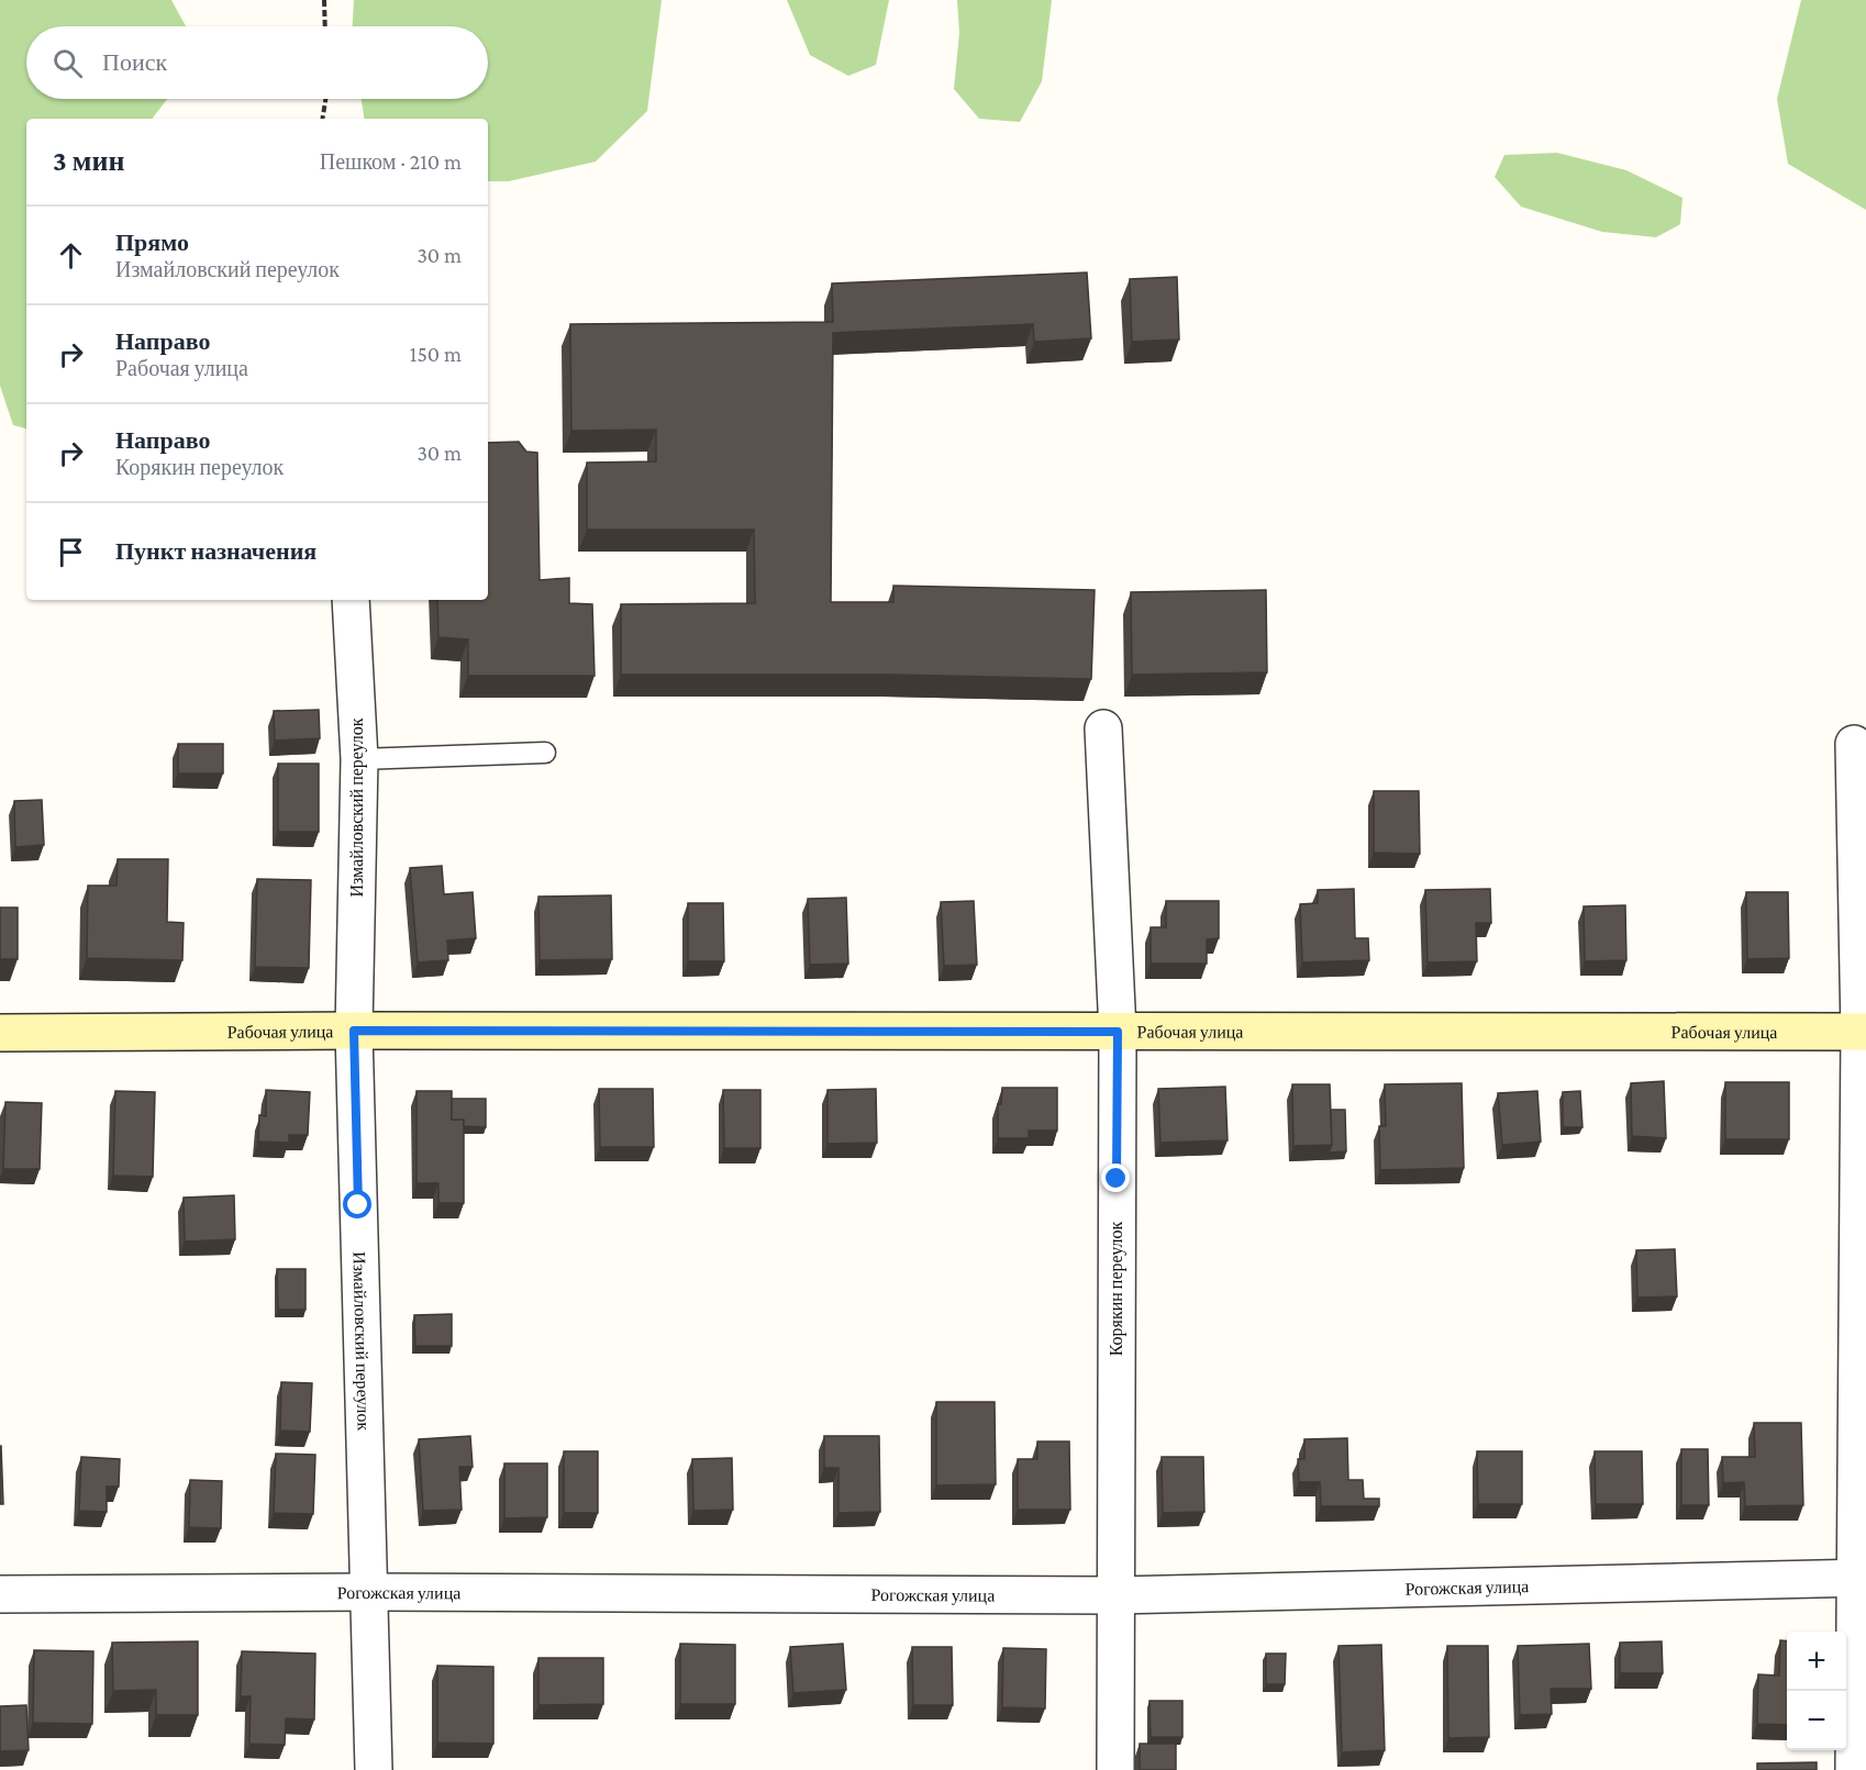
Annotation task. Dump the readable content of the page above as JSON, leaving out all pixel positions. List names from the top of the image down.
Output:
{
  "streets": {
    "main road": ["Рабочая улица"],
    "street": ["Измайловский переулок", "Корякин переулок", "Рогожская улица"]
  },
  "crossings": [
    ["Измайловский переулок", "Рабочая улица"],
    ["Измайловский переулок", "Рогожская улица"],
    ["Рабочая улица", "Корякин переулок"],
    ["Корякин переулок", "Рогожская улица"]
  ],
  "page": {
    "search": "Поиск",
    "heading": ["3 мин", "Пешком · 210 m"],
    "list": [
      ["Прямо", "Измайловский переулок", "30 m"],
      ["Направо", "Рабочая улица", "150 m"],
      ["Направо", "Корякин переулок", "30 m"],
      "Пункт назначения"
    ],
    "map_buttons": ["+", "−"]
  }
}
